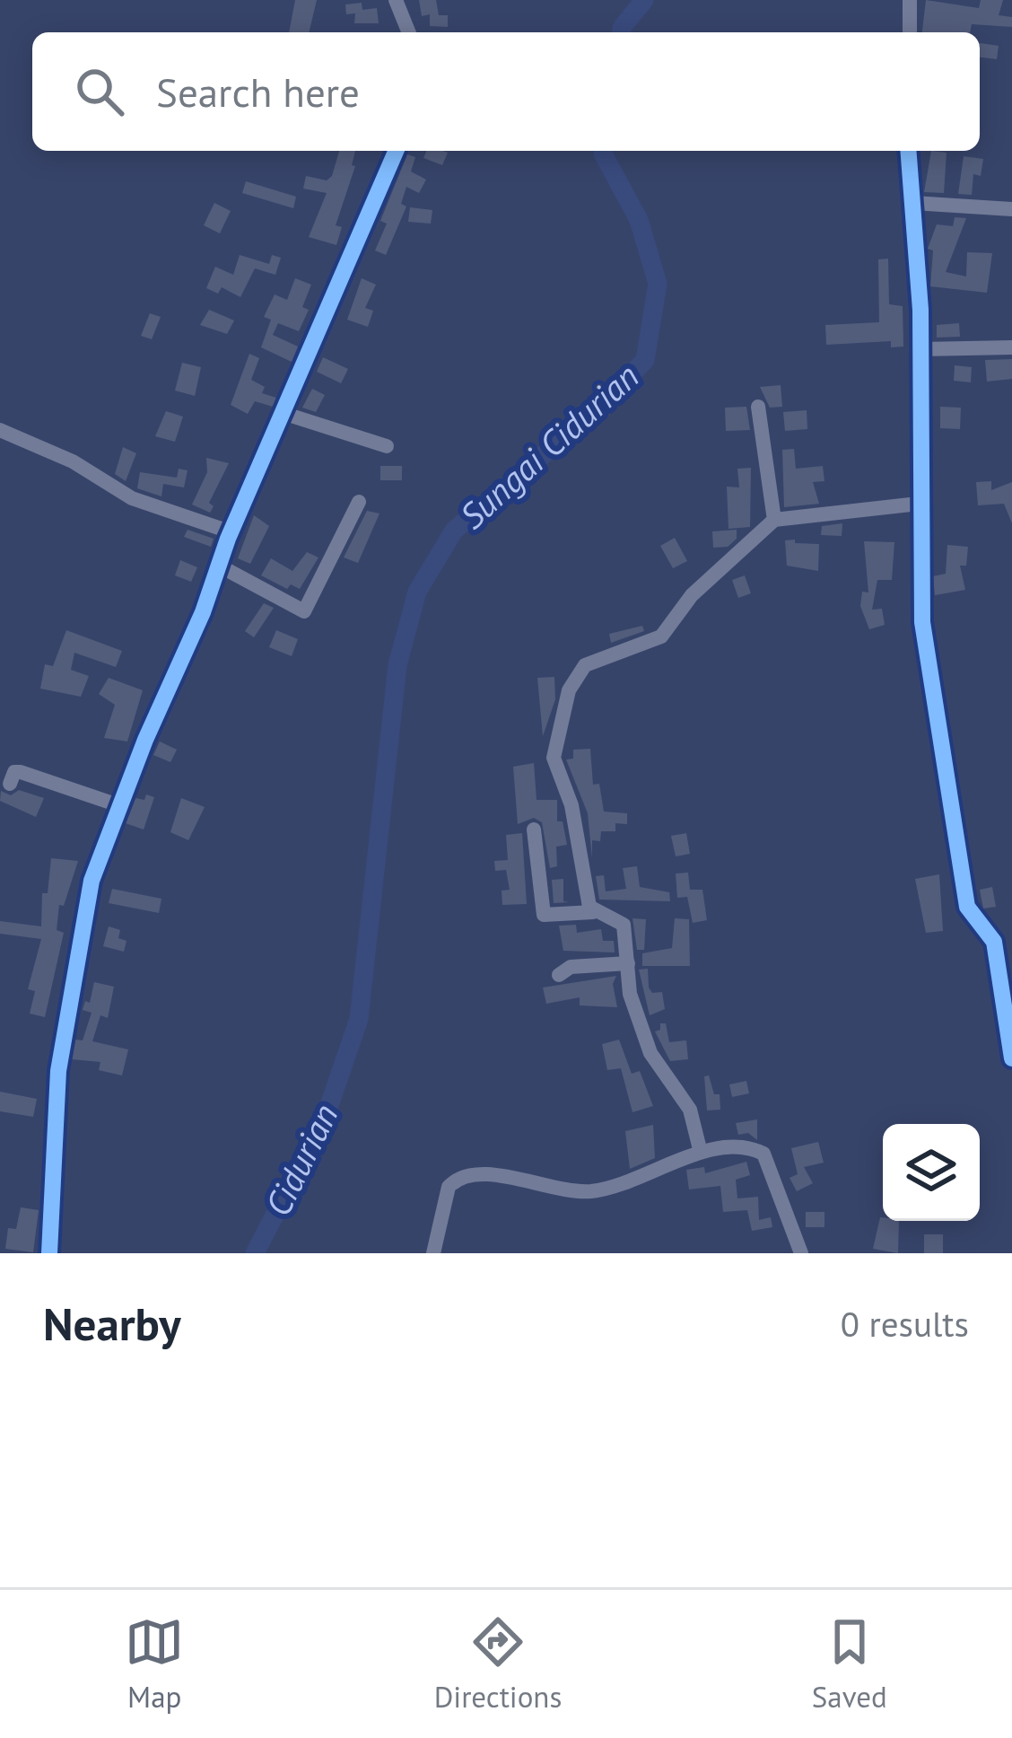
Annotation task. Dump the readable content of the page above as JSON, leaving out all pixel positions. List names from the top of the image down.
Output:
{
  "water": ["Sungai Cidurian", "Cidurian"],
  "page": {
    "search": "Search here",
    "heading": ["Nearby", "0 results"],
    "nav": ["Map", "Directions", "Saved"]
  }
}
